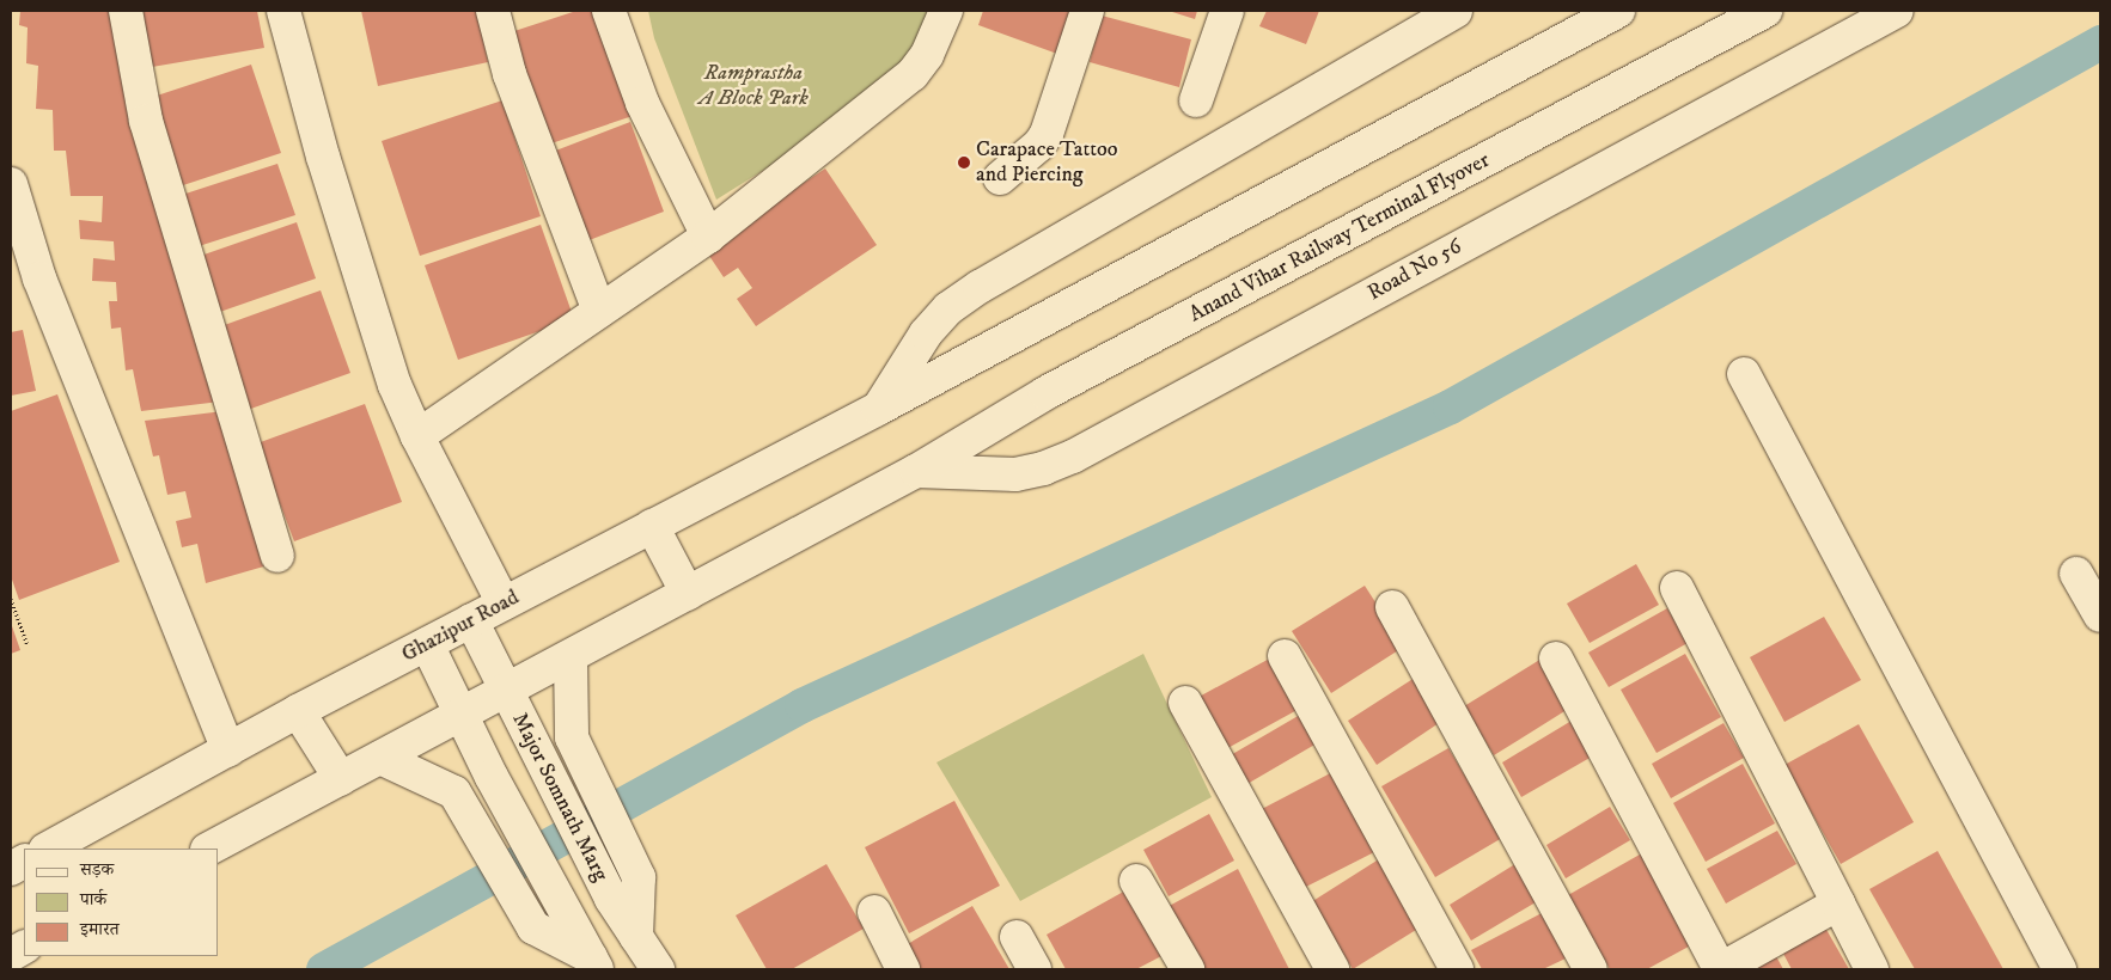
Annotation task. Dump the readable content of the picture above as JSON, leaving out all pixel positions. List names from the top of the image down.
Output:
{
  "streets": {
    "main road": [
      "Anand Vihar Railway Terminal Flyover",
      "Road No 56",
      "Ghazipur Road",
      "Major Somnath Marg"
    ]
  },
  "crossings": [
    ["Anand Vihar Railway Terminal Flyover", "Road No 56"],
    ["Ghazipur Road", "Major Somnath Marg"]
  ],
  "parks": ["Ramprastha A Block Park"],
  "places": ["Carapace Tattoo and Piercing"],
  "legend": ["सड़क", "पार्क", "इमारत"]
}
